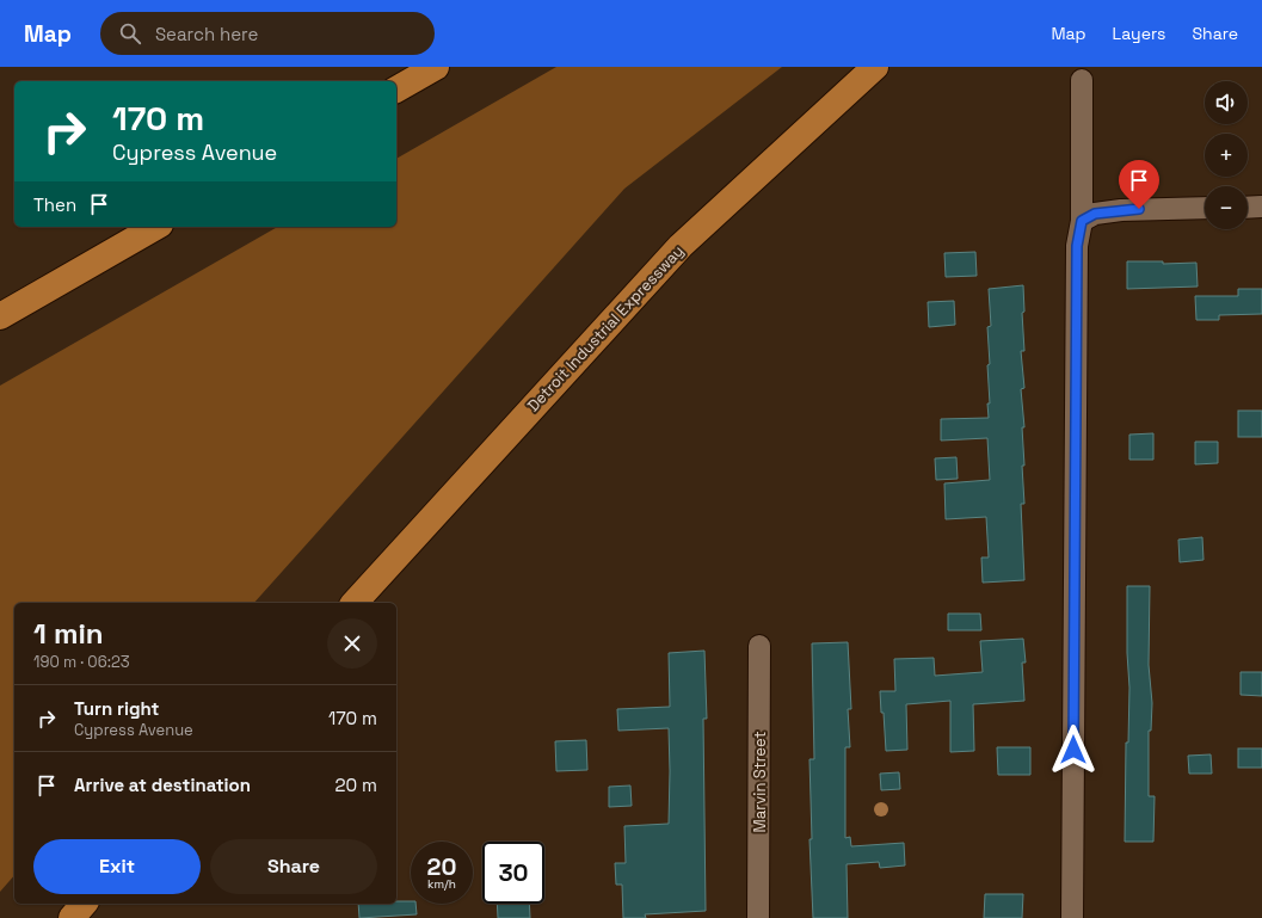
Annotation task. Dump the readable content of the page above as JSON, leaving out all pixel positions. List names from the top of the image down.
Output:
{
  "streets": {
    "highway": ["Detroit Industrial Expressway"],
    "street": ["Marvin Street"]
  },
  "page": {
    "header": "Map",
    "search": "Search here",
    "nav": ["Map", "Layers", "Share"],
    "map_buttons": ["+", "−"],
    "turn": ["170 m", "Cypress Avenue"],
    "then": "Then",
    "heading": ["1 min", "190 m · 06:23"],
    "list": [
      {
        "name": "Turn right",
        "note": "Cypress Avenue",
        "value": "170 m"
      },
      {
        "name": "Arrive at destination",
        "value": "20 m"
      }
    ],
    "buttons": ["Exit", "Share"],
    "speed": "20 km/h",
    "limit": "30"
  }
}
